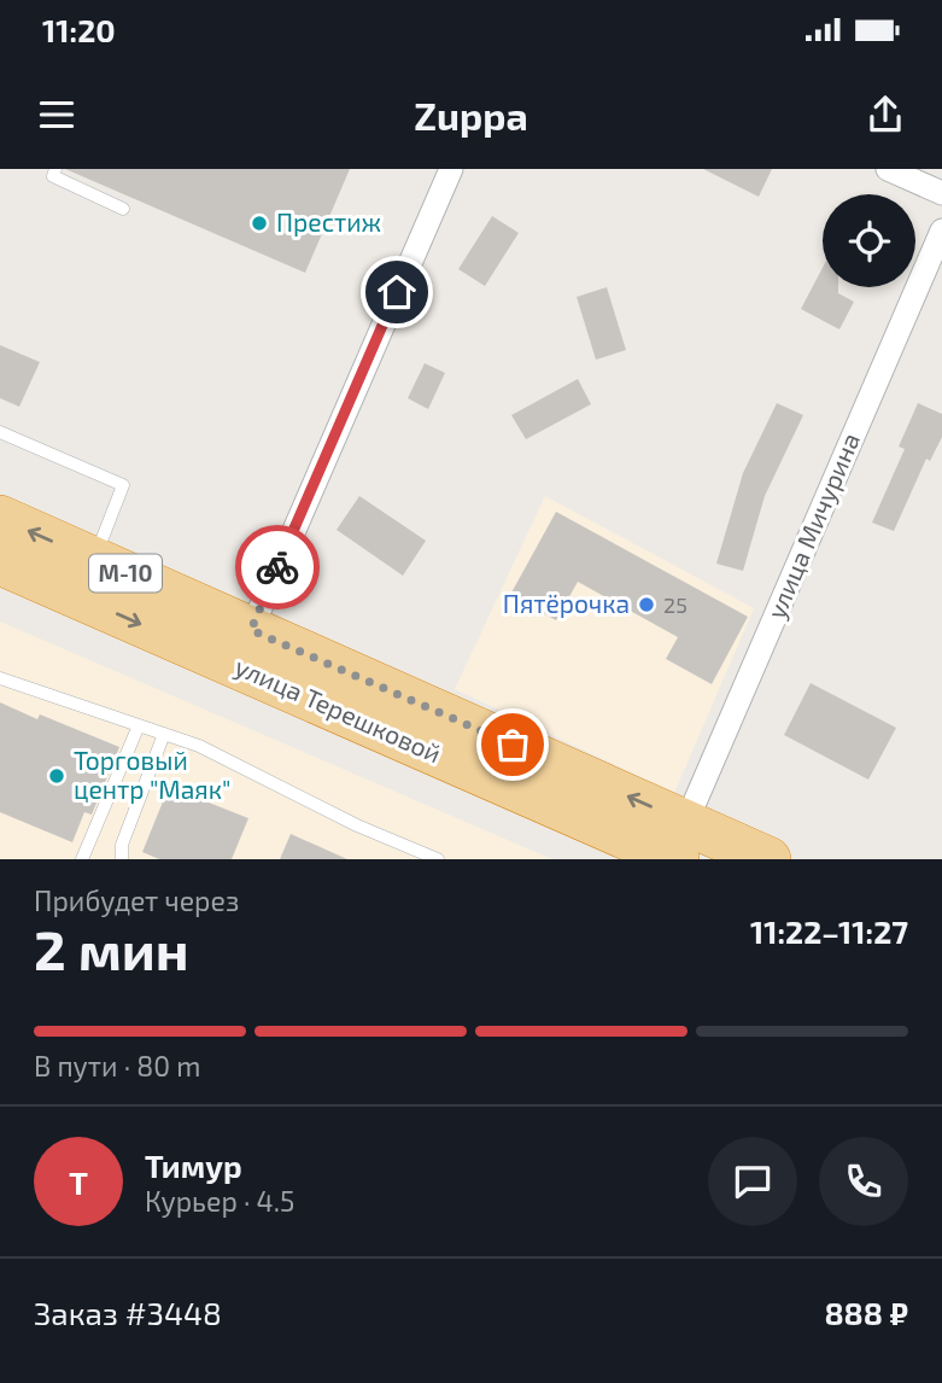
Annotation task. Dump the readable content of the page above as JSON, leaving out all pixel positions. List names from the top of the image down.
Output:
{
  "streets": {
    "highway": ["М-10", "улица Терешковой"],
    "street": ["улица Мичурина"]
  },
  "crossings": [
    ["улица Мичурина", "улица Терешковой"]
  ],
  "places": ["Престиж", "Пятёрочка", "Торговый центр \"Маяк\""],
  "house_numbers": ["25"],
  "page": {
    "status": "11:20",
    "header": "Zuppa",
    "heading": ["2 мин", "Прибудет через", "11:22–11:27"],
    "panel": [
      "Тимур",
      "Курьер · 4.5",
      "Заказ #3448",
      "888 ₽"
    ],
    "bar": "В пути · 80 m",
    "round": "Т"
  }
}
